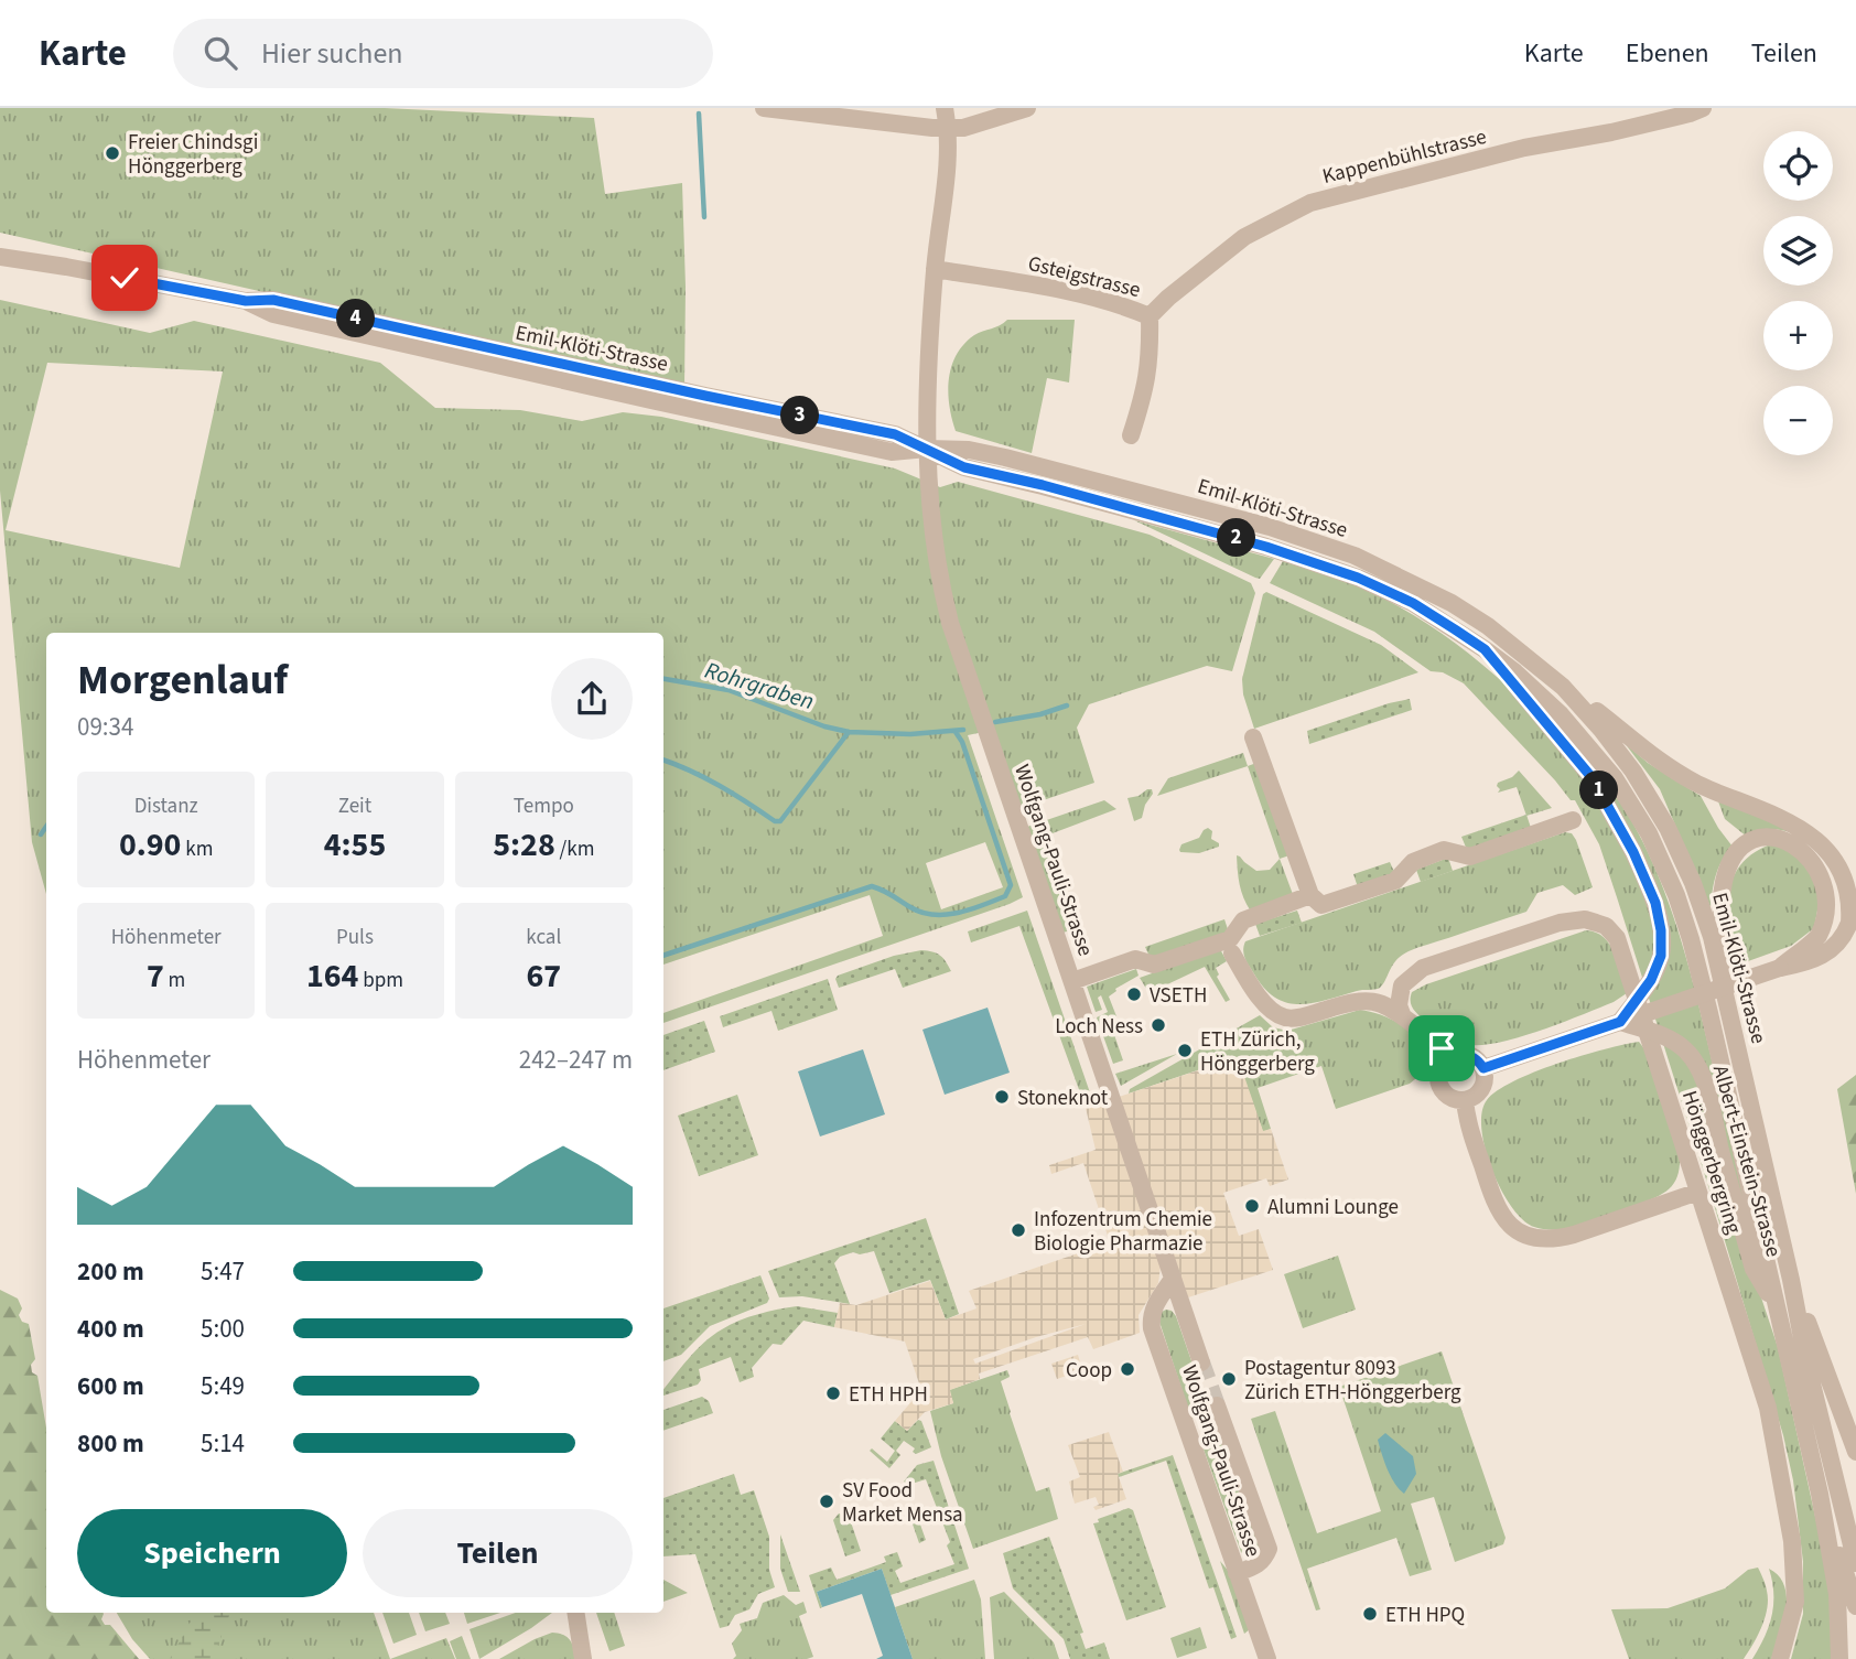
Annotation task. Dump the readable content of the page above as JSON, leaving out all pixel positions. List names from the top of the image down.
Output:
{
  "streets": {
    "street": [
      "Kappenbühlstrasse",
      "Gsteigstrasse",
      "Emil-Klöti-Strasse",
      "Wolfgang-Pauli-Strasse",
      "Albert-Einstein-Strasse",
      "Hönggerbergring"
    ]
  },
  "crossings": [
    ["Kappenbühlstrasse", "Gsteigstrasse"],
    ["Emil-Klöti-Strasse", "Wolfgang-Pauli-Strasse"],
    ["Emil-Klöti-Strasse", "Albert-Einstein-Strasse"]
  ],
  "water": ["Rohrgraben"],
  "places": [
    "Freier Chindsgi Hönggerberg",
    "VSETH",
    "Loch Ness",
    "ETH Zürich, Hönggerberg",
    "Stoneknot",
    "Alumni Lounge",
    "Infozentrum Chemie Biologie Pharmazie",
    "Coop",
    "Postagentur 8093 Zürich ETH-Hönggerberg",
    "ETH HPH",
    "SV Food Market Mensa",
    "ETH HPQ"
  ],
  "page": {
    "header": "Karte",
    "search": "Hier suchen",
    "nav": ["Karte", "Ebenen", "Teilen"],
    "map_buttons": ["+", "−"],
    "pins": [
      "4",
      "3",
      "2",
      "1"
    ],
    "heading": ["Morgenlauf", "09:34"],
    "stats": [
      ["Distanz", "0.90 km"],
      ["Zeit", "4:55"],
      ["Tempo", "5:28 /km"],
      ["Höhenmeter", "7 m"],
      ["Puls", "164 bpm"],
      ["kcal", "67"]
    ],
    "chart": ["Höhenmeter", "242–247 m"],
    "list": [
      {
        "name": "200 m",
        "note": "5:47"
      },
      {
        "name": "400 m",
        "note": "5:00"
      },
      {
        "name": "600 m",
        "note": "5:49"
      },
      {
        "name": "800 m",
        "note": "5:14"
      }
    ],
    "buttons": ["Speichern", "Teilen"]
  }
}
